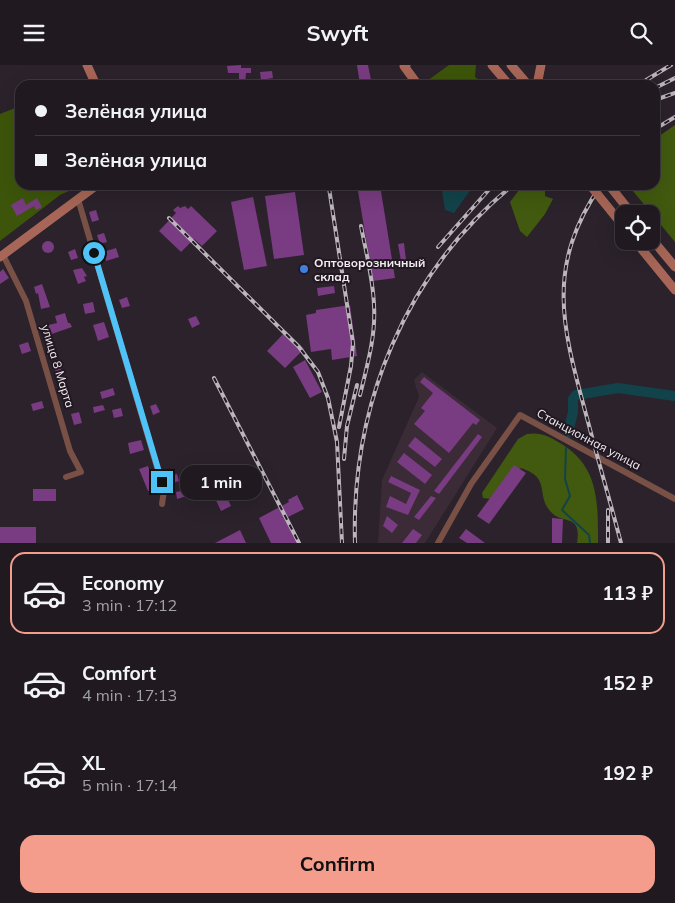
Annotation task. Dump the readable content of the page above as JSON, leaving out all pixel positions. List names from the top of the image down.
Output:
{
  "streets": {
    "street": ["улица 8 Марта", "Станционная улица"]
  },
  "places": ["Оптоворозничный склад"],
  "page": {
    "header": "Swyft",
    "banner": ["Зелёная улица", "Зелёная улица"],
    "bubble": "1 min",
    "list": [
      {
        "name": "Economy",
        "note": "3 min · 17:12",
        "value": "113 ₽"
      },
      {
        "name": "Comfort",
        "note": "4 min · 17:13",
        "value": "152 ₽"
      },
      {
        "name": "XL",
        "note": "5 min · 17:14",
        "value": "192 ₽"
      }
    ],
    "buttons": "Confirm"
  }
}
